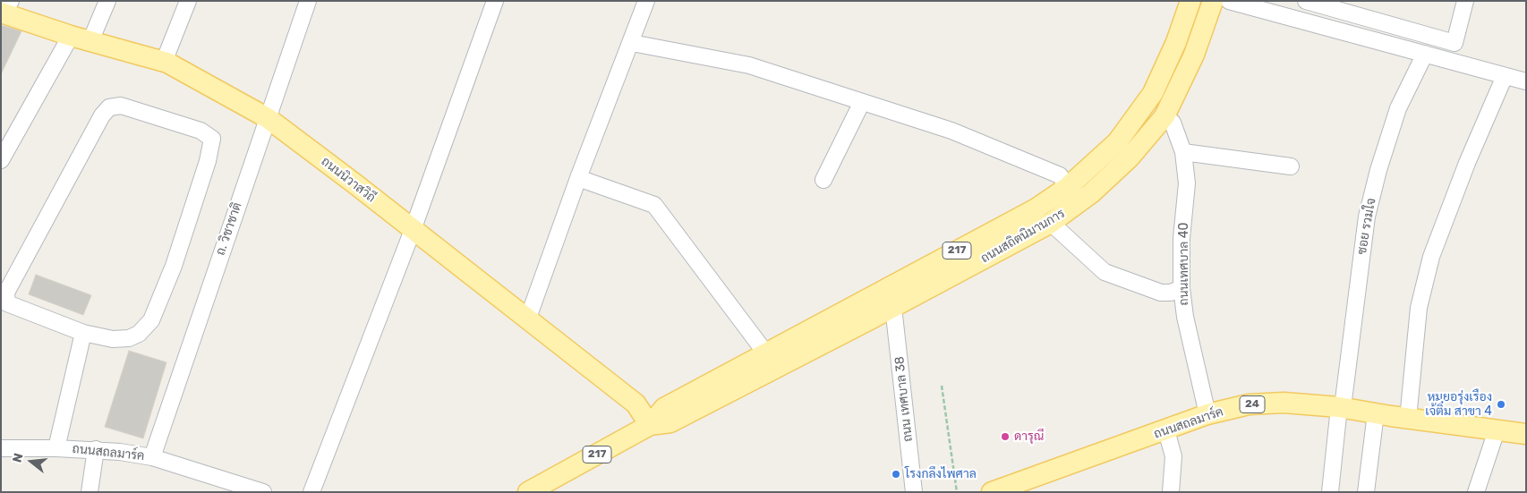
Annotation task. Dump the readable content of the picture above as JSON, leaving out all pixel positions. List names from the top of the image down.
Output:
{
  "streets": {
    "main road": [
      "ถนนนิวาสวิถี",
      "ถนนสถิตนิมานการ",
      "217",
      "24",
      "ถนนสถลมาร์ค"
    ],
    "street": [
      "ซอย รวมใจ",
      "ถ. วิชาชาติ",
      "ถนนเทศบาล 40",
      "ถนน เทศบาล 38"
    ]
  },
  "crossings": [
    ["ถนนนิวาสวิถี", "ถ. วิชาชาติ"],
    ["ถนนนิวาสวิถี", "ถนนสถิตนิมานการ"],
    ["ซอย รวมใจ", "ถนนสถลมาร์ค"],
    ["ถ. วิชาชาติ", "ถนนสถลมาร์ค"],
    ["ถนนสถิตนิมานการ", "ถนนเทศบาล 40"],
    ["ถนนสถิตนิมานการ", "ถนน เทศบาล 38"],
    ["ถนนเทศบาล 40", "ถนนสถลมาร์ค"]
  ],
  "places": ["หมูยอรุ่งเรือง เจ้ติ๋ม สาขา 4", "ดารุณี", "โรงกลึงไพศาล"],
  "north": "left"
}
